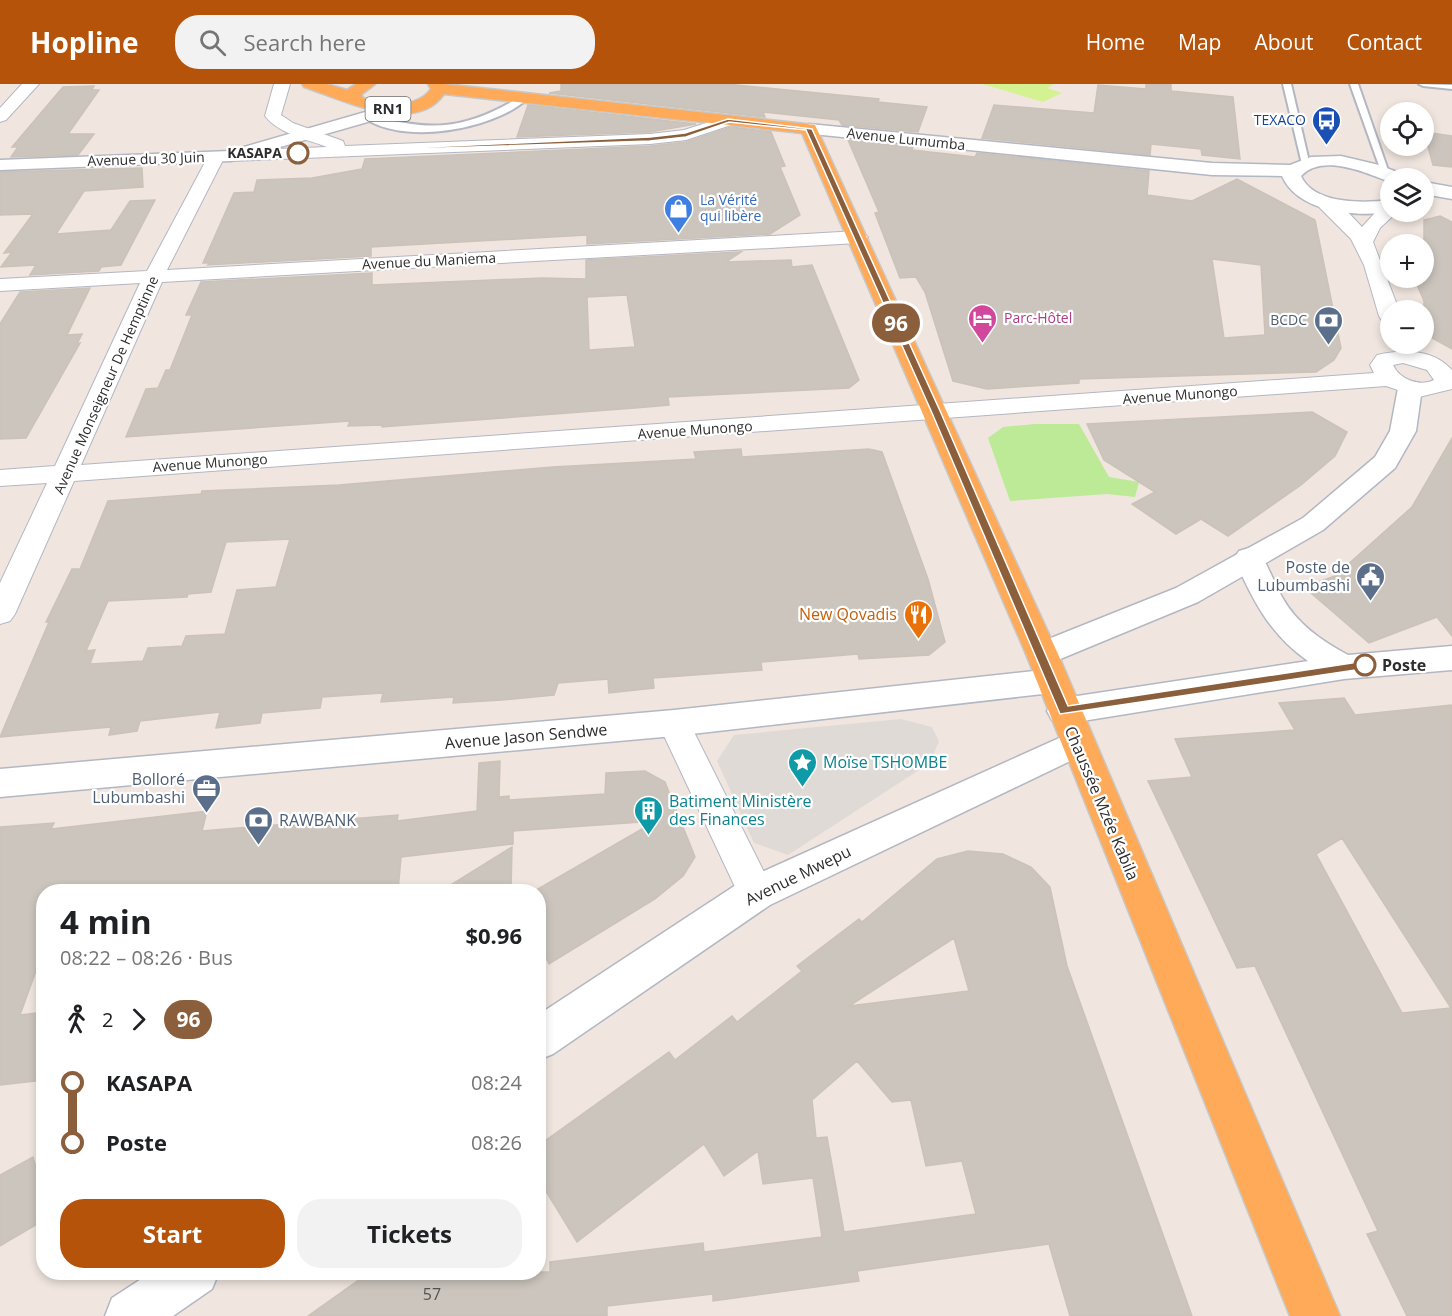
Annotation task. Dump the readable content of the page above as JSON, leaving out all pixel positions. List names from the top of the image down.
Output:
{
  "streets": {
    "highway": ["RN1", "Avenue Lumumba", "Chaussée Mzée Kabila"],
    "street": [
      "Avenue du 30 Juin",
      "Avenue du Maniema",
      "Avenue Monseigneur De Hemptinne",
      "Avenue Munongo",
      "Avenue Jason Sendwe",
      "Avenue Mwepu"
    ]
  },
  "crossings": [
    ["RN1", "Avenue Lumumba"],
    ["Avenue Lumumba", "Avenue du 30 Juin"],
    ["Avenue Lumumba", "Chaussée Mzée Kabila"],
    ["Avenue du 30 Juin", "Avenue Monseigneur De Hemptinne"],
    ["Avenue du Maniema", "Avenue Monseigneur De Hemptinne"],
    ["Avenue du Maniema", "Chaussée Mzée Kabila"],
    ["Avenue Monseigneur De Hemptinne", "Avenue Munongo"],
    ["Avenue Munongo", "Chaussée Mzée Kabila"],
    ["Avenue Munongo", "Avenue Mwepu"],
    ["Avenue Jason Sendwe", "Chaussée Mzée Kabila"],
    ["Avenue Jason Sendwe", "Avenue Mwepu"],
    ["Chaussée Mzée Kabila", "Avenue Mwepu"]
  ],
  "places": {
    "bus stop": ["TEXACO"],
    "other": ["KASAPA", "Poste"],
    "shop": ["La Vérité qui libère"],
    "hotel": ["Parc-Hôtel"],
    "bank": ["BCDC", "RAWBANK"],
    "public building": ["Poste de Lubumbashi"],
    "restaurant": ["New Qovadis"],
    "place": ["Moïse TSHOMBE"],
    "office": ["Bolloré Lubumbashi"],
    "building": ["Batiment Ministère des Finances"]
  },
  "lines": ["bus line 96"],
  "house_numbers": ["57"],
  "page": {
    "header": "Hopline",
    "search": "Search here",
    "nav": [
      "Home",
      "Map",
      "About",
      "Contact"
    ],
    "on_map": "96",
    "map_buttons": ["+", "−"],
    "heading": ["4 min", "08:22 – 08:26 · Bus", "$0.96"],
    "legs": ["2", "96"],
    "list": [
      {
        "name": "KASAPA",
        "value": "08:24"
      },
      {
        "name": "Poste",
        "value": "08:26"
      }
    ],
    "buttons": ["Start", "Tickets"]
  }
}
